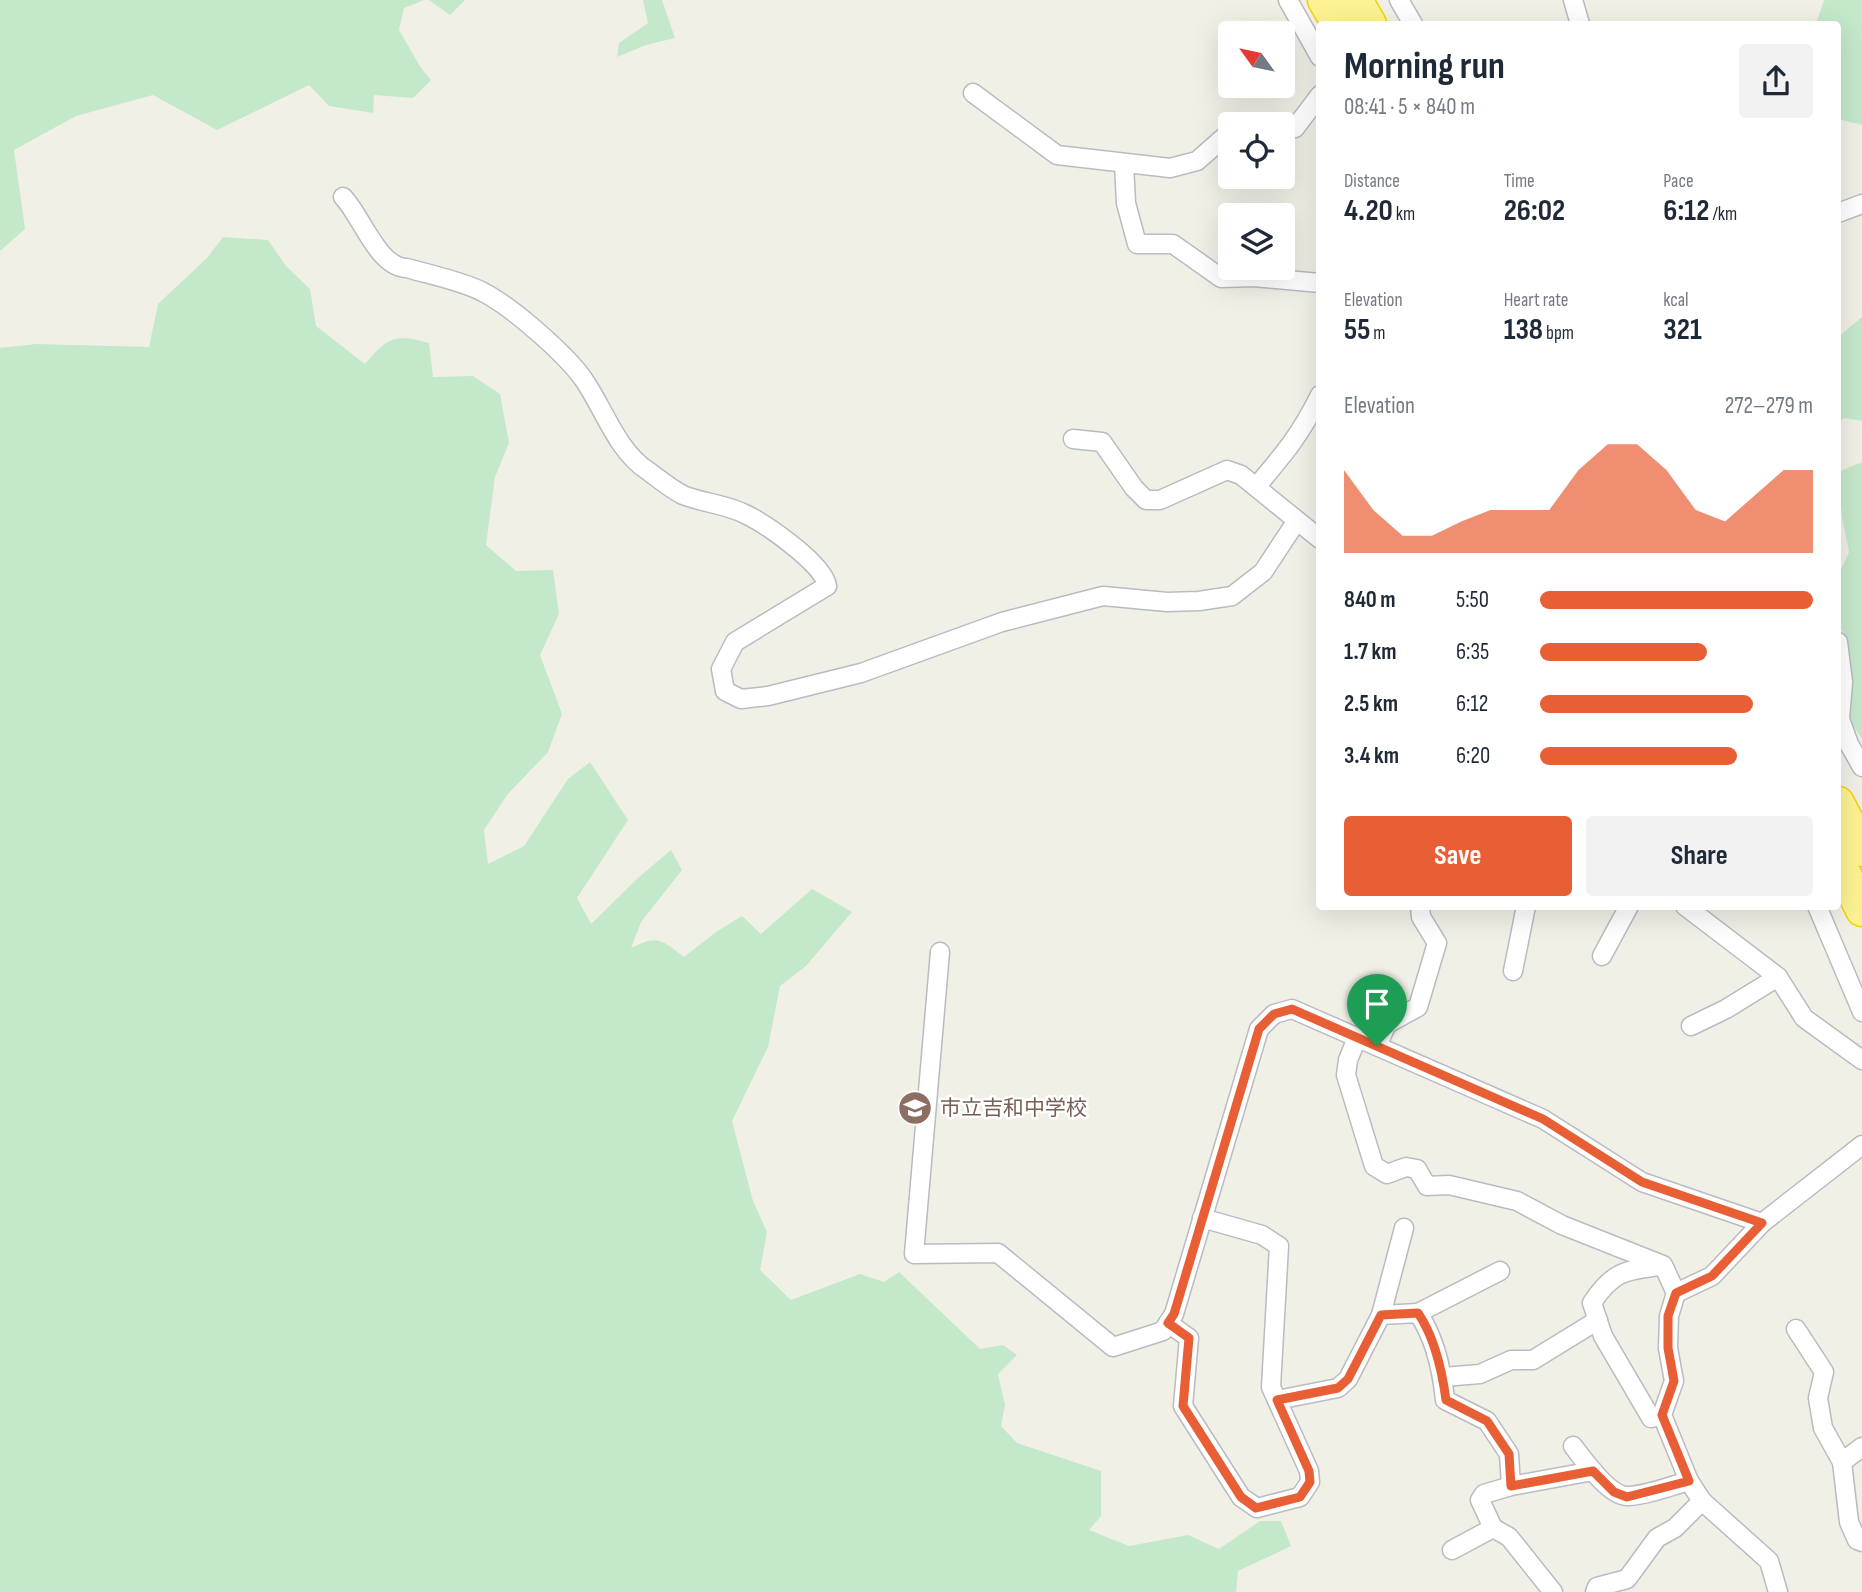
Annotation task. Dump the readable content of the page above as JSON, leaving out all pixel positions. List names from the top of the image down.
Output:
{
  "places": {
    "school or university": ["市立吉和中学校"]
  },
  "north": "top left",
  "page": {
    "heading": ["Morning run", "08:41 · 5 × 840 m"],
    "stats": [
      ["Distance", "4.20 km"],
      ["Time", "26:02"],
      ["Pace", "6:12 /km"],
      ["Elevation", "55 m"],
      ["Heart rate", "138 bpm"],
      ["kcal", "321"]
    ],
    "chart": ["Elevation", "272–279 m"],
    "list": [
      {
        "name": "840 m",
        "note": "5:50"
      },
      {
        "name": "1.7 km",
        "note": "6:35"
      },
      {
        "name": "2.5 km",
        "note": "6:12"
      },
      {
        "name": "3.4 km",
        "note": "6:20"
      }
    ],
    "buttons": ["Save", "Share"]
  }
}
